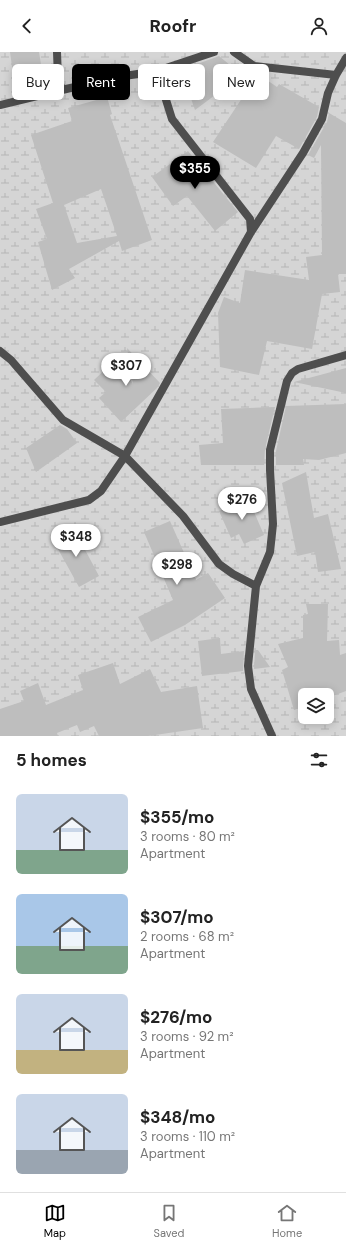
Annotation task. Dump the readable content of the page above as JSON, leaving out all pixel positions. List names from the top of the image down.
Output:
{
  "page": {
    "header": "Roofr",
    "chip": [
      "Buy",
      "Rent",
      "Filters",
      "New"
    ],
    "price": [
      "$355",
      "$307",
      "$276",
      "$348",
      "$298"
    ],
    "heading": "5 homes",
    "list": [
      {
        "name": "$355/mo",
        "note": "3 rooms · 80 m² · Apartment"
      },
      {
        "name": "$307/mo",
        "note": "2 rooms · 68 m² · Apartment"
      },
      {
        "name": "$276/mo",
        "note": "3 rooms · 92 m² · Apartment"
      },
      {
        "name": "$348/mo",
        "note": "3 rooms · 110 m² · Apartment"
      }
    ],
    "tabs": ["Map", "Saved", "Home"]
  }
}
